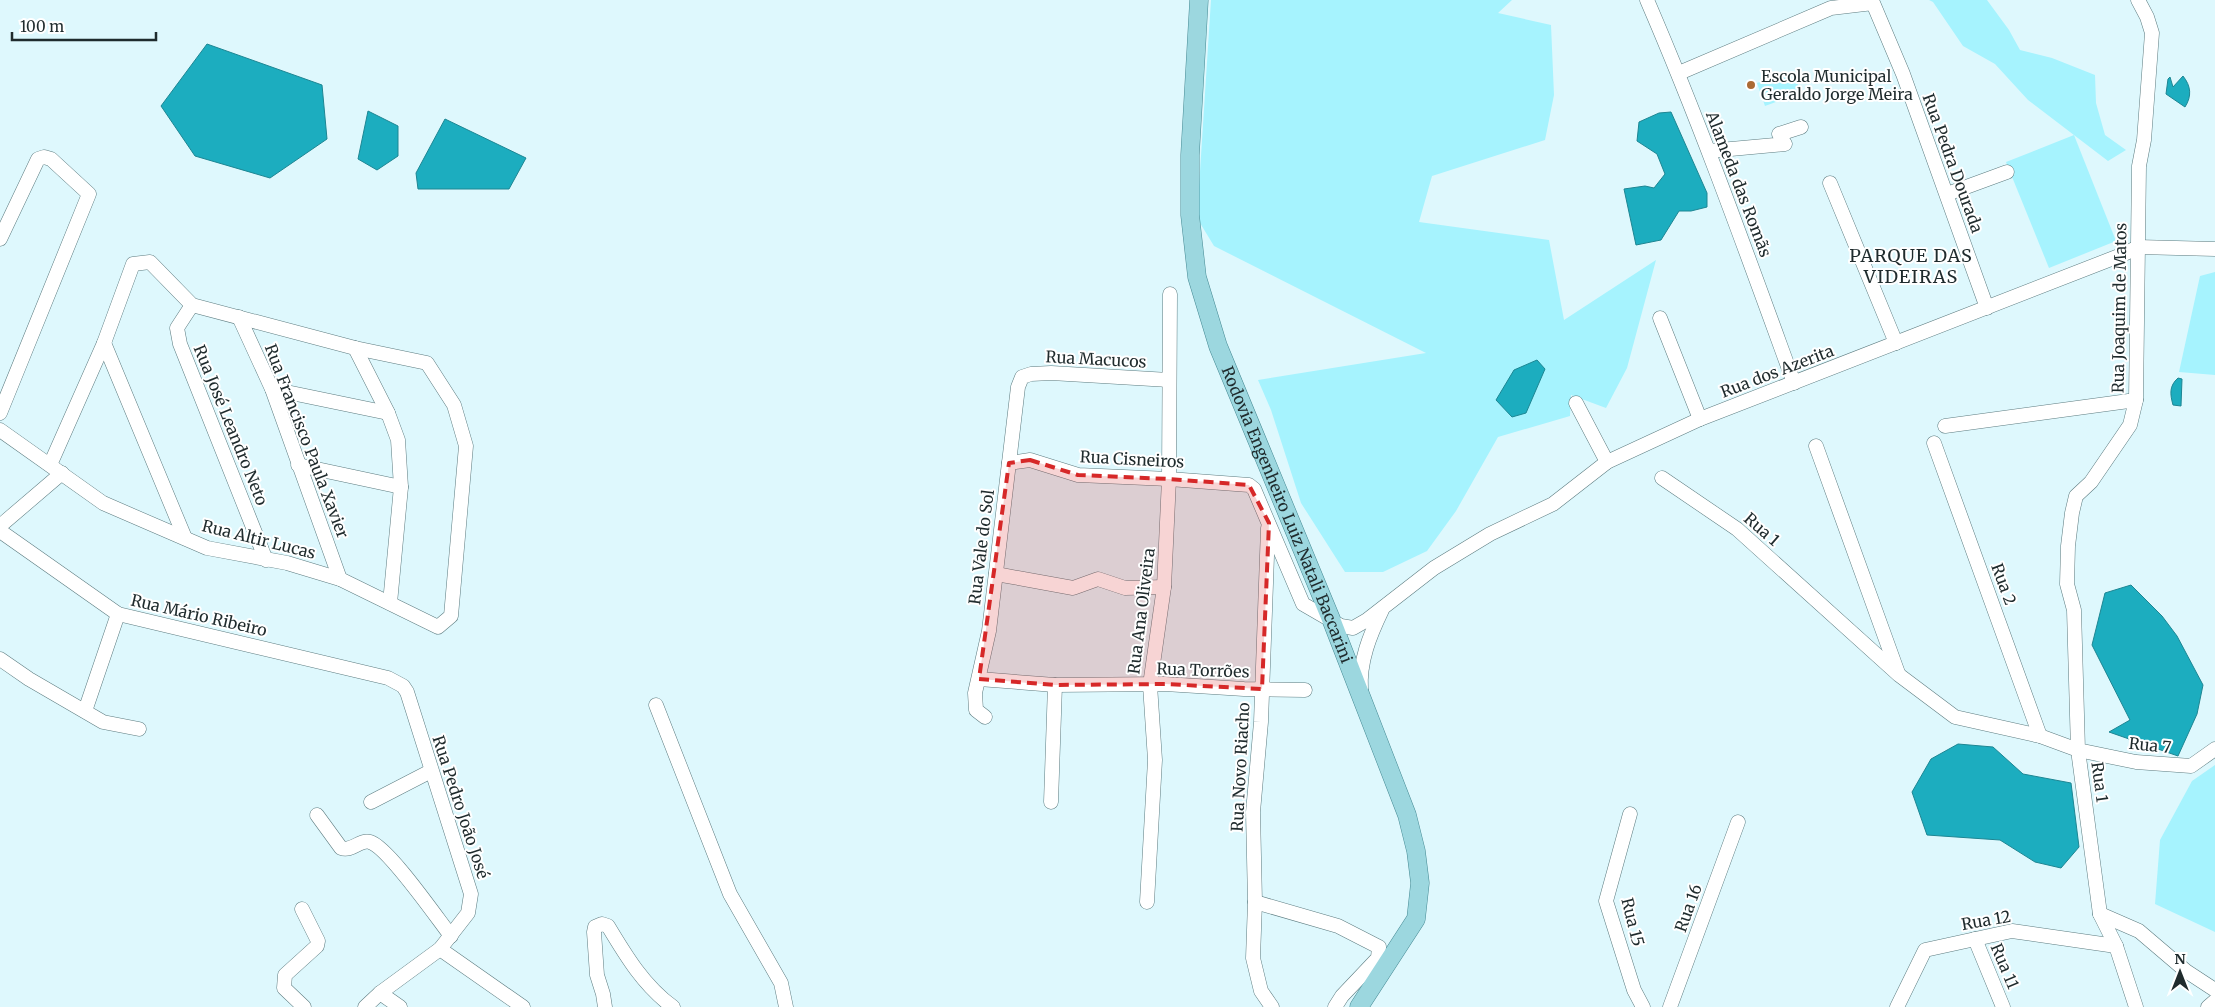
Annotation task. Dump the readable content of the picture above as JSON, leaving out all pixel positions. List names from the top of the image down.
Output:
{
  "streets": {
    "main road": ["Rodovia Engenheiro Luiz Natali Baccarini"],
    "street": [
      "Rua Pedra Dourada",
      "Alameda das Romãs",
      "Rua Joaquim de Matos",
      "Rua Macucos",
      "Rua dos Azerita",
      "Rua José Leandro Neto",
      "Rua Francisco Paula Xavier",
      "Rua Cisneiros",
      "Rua 1",
      "Rua Altir Lucas",
      "Rua Vale do Sol",
      "Rua 2",
      "Rua Ana Oliveira",
      "Rua Mário Ribeiro",
      "Rua Torrões",
      "Rua 7",
      "Rua Novo Riacho",
      "Rua Pedro João José",
      "Rua 16",
      "Rua 12",
      "Rua 15",
      "Rua 11"
    ]
  },
  "crossings": [
    ["Rua Pedra Dourada", "Alameda das Romãs"],
    ["Rua Pedra Dourada", "Rua dos Azerita"],
    ["Alameda das Romãs", "Rua dos Azerita"],
    ["Rua Joaquim de Matos", "Rua dos Azerita"],
    ["Rua Joaquim de Matos", "Rua 1"],
    ["Rua Joaquim de Matos", "Rua 7"],
    ["Rua Macucos", "Rua Vale do Sol"],
    ["Rua Macucos", "Rua Ana Oliveira"],
    ["Rua dos Azerita", "Rodovia Engenheiro Luiz Natali Baccarini"],
    ["Rua José Leandro Neto", "Rua Altir Lucas"],
    ["Rua Francisco Paula Xavier", "Rua Altir Lucas"],
    ["Rua Cisneiros", "Rua Vale do Sol"],
    ["Rua Cisneiros", "Rua Ana Oliveira"],
    ["Rua Cisneiros", "Rua Novo Riacho"],
    ["Rua 1", "Rua 2"],
    ["Rua 1", "Rua 7"],
    ["Rua 1", "Rua 12"],
    ["Rua Vale do Sol", "Rua Torrões"],
    ["Rua Ana Oliveira", "Rua Torrões"],
    ["Rua Mário Ribeiro", "Rua Pedro João José"],
    ["Rua Torrões", "Rua Novo Riacho"],
    ["Rua 12", "Rua 11"]
  ],
  "districts": ["PARQUE DAS VIDEIRAS"],
  "places": ["Escola Municipal Geraldo Jorge Meira"],
  "scale_bar": "100 m",
  "north": "top"
}
